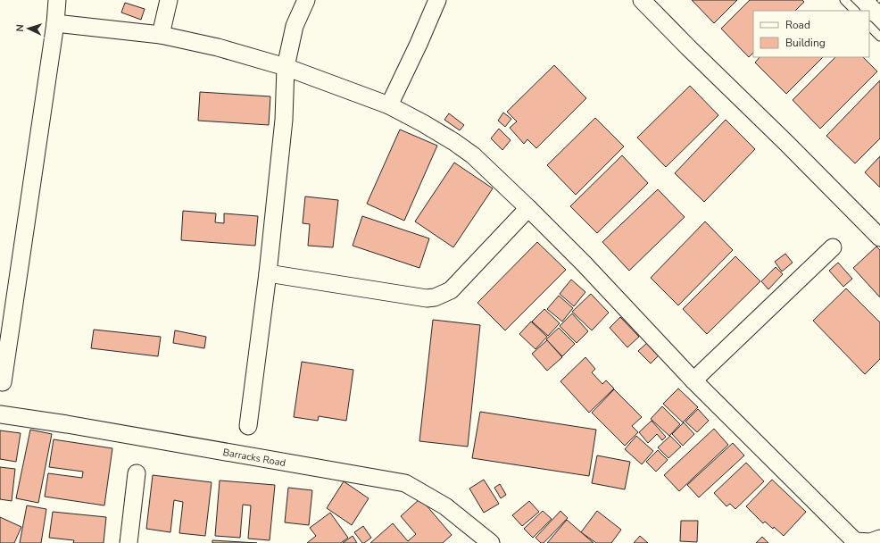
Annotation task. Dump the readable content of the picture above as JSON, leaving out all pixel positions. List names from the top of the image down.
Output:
{
  "streets": {
    "street": ["Barracks Road"]
  },
  "legend": ["Road", "Building"],
  "north": "left"
}
